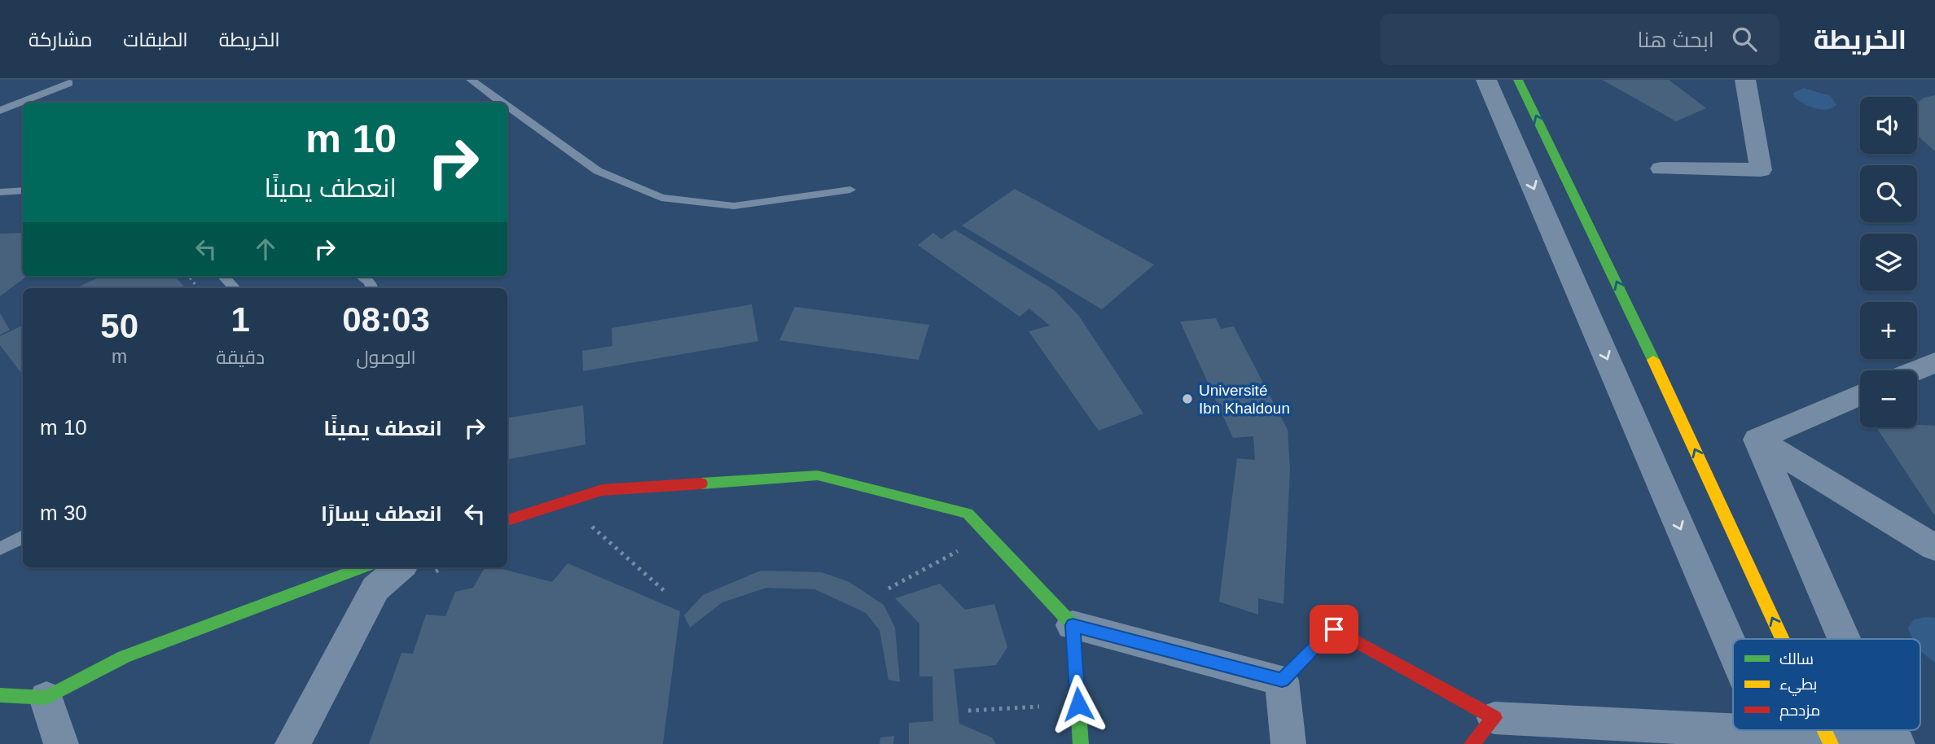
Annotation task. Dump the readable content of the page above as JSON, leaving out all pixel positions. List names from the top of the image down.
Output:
{
  "places": ["Université Ibn Khaldoun"],
  "legend": ["سالك", "بطيء", "مزدحم"],
  "page": {
    "header": "الخريطة",
    "search": "ابحث هنا",
    "nav": ["الخريطة", "الطبقات", "مشاركة"],
    "map_buttons": ["+", "−"],
    "turn": ["10 m", "انعطف يمينًا"],
    "eta": [
      "08:03",
      "الوصول",
      "1",
      "دقيقة",
      "50",
      "m"
    ],
    "list": [
      {
        "name": "انعطف يمينًا",
        "value": "10 m"
      },
      {
        "name": "انعطف يسارًا",
        "value": "30 m"
      }
    ]
  }
}
